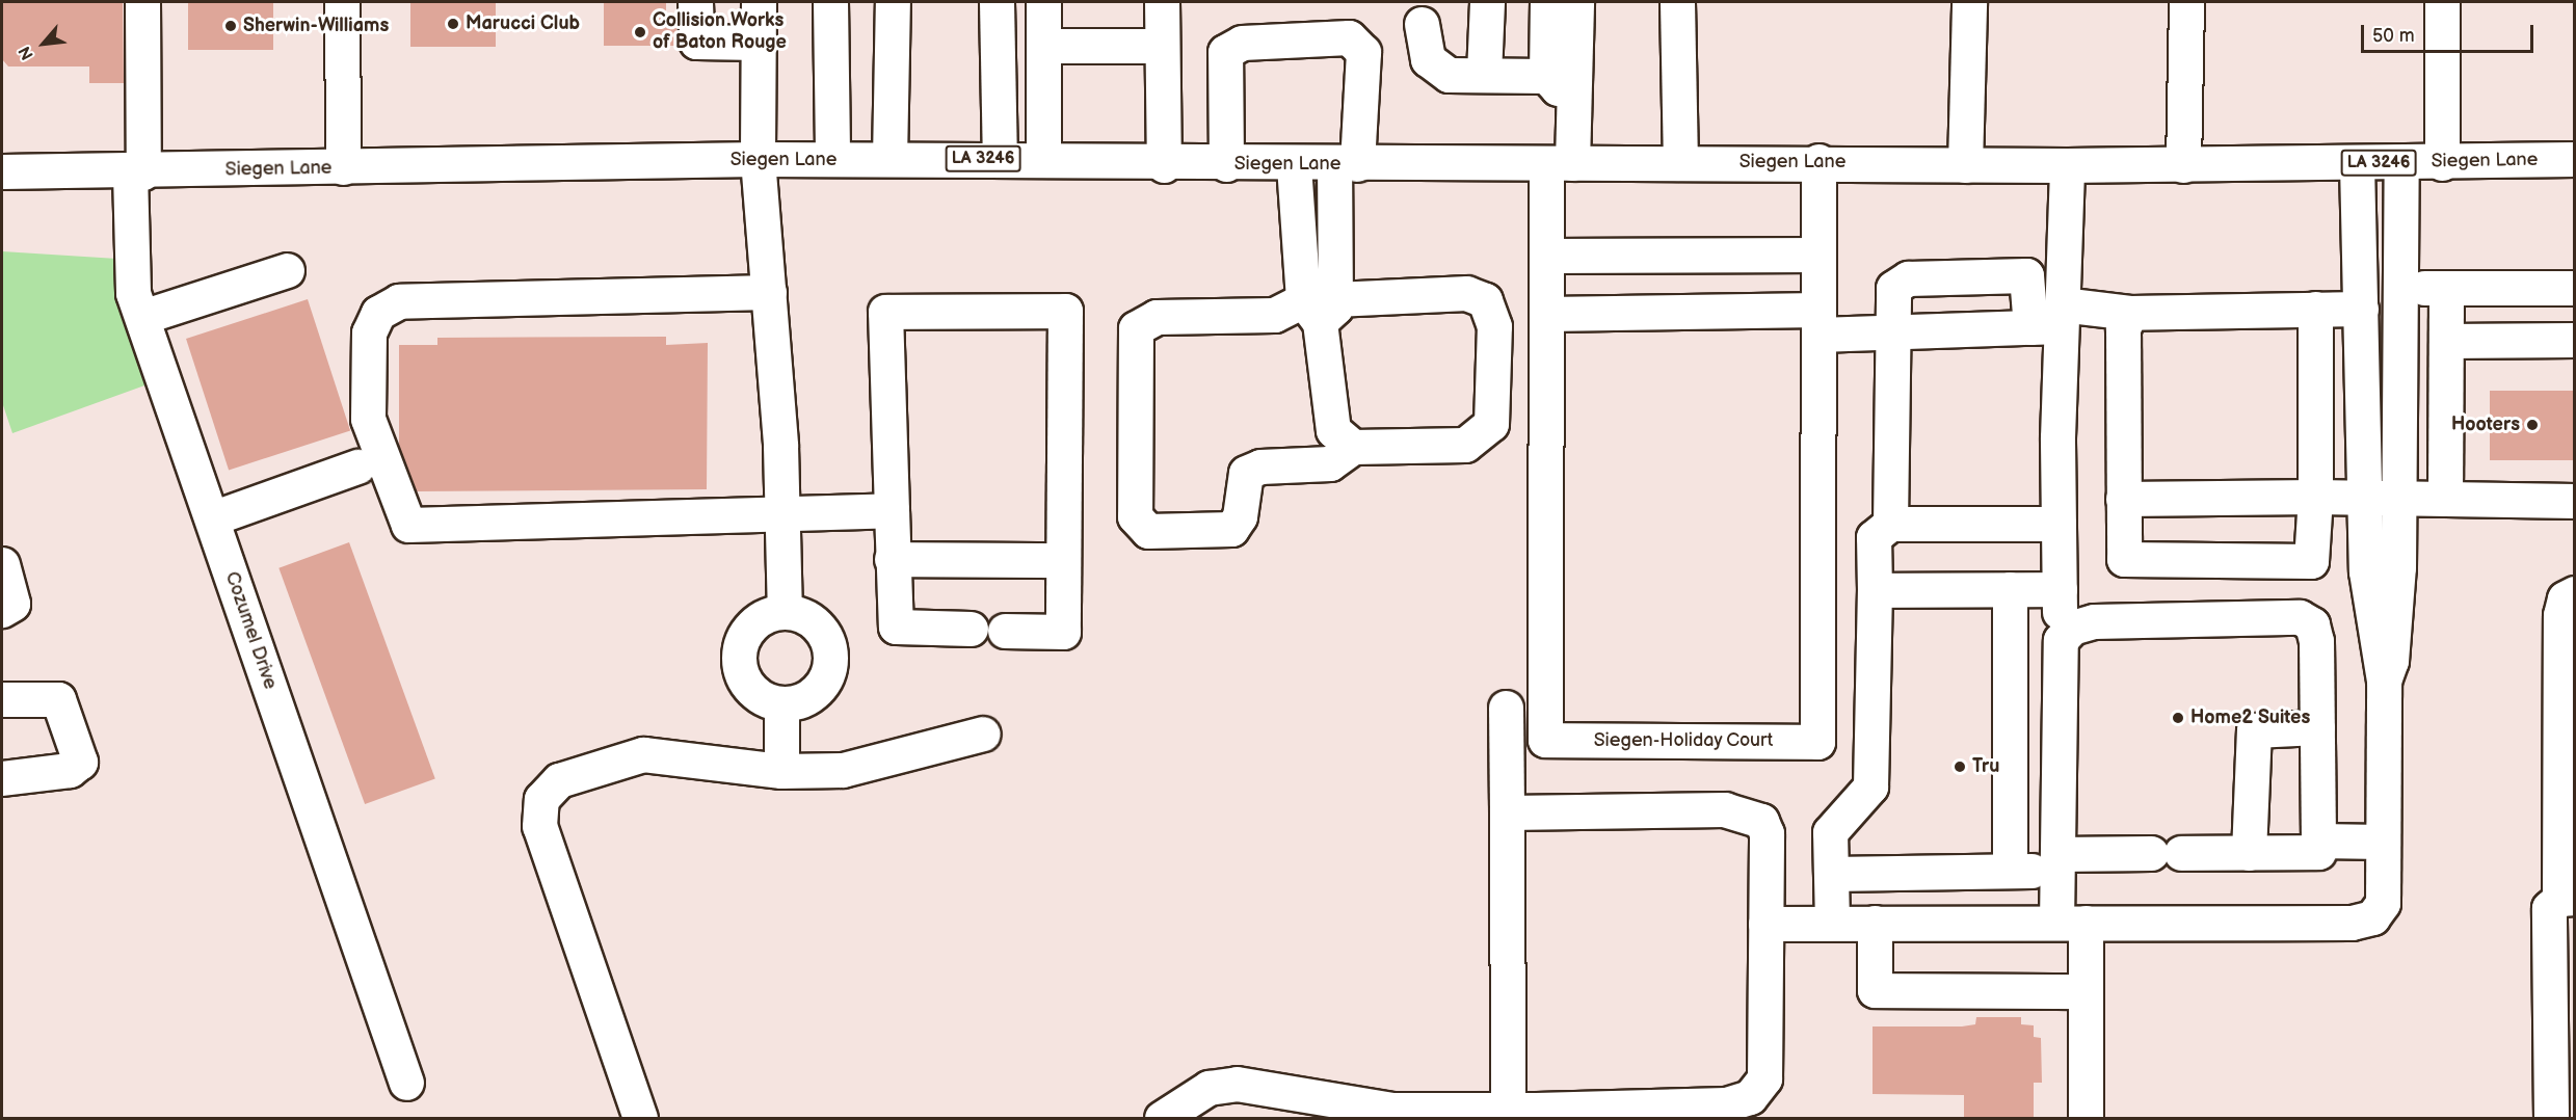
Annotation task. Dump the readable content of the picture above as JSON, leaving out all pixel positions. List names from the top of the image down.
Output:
{
  "streets": {
    "street": [
      "LA 3246",
      "Siegen Lane",
      "Cozumel Drive",
      "Siegen-Holiday Court"
    ]
  },
  "crossings": [
    ["Siegen Lane", "Cozumel Drive"],
    ["Siegen Lane", "Siegen-Holiday Court"]
  ],
  "places": [
    "Marucci Club",
    "Sherwin-Williams",
    "Collision Works of Baton Rouge",
    "Hooters",
    "Home2 Suites",
    "Tru"
  ],
  "scale_bar": "50 m",
  "north": "bottom left"
}
